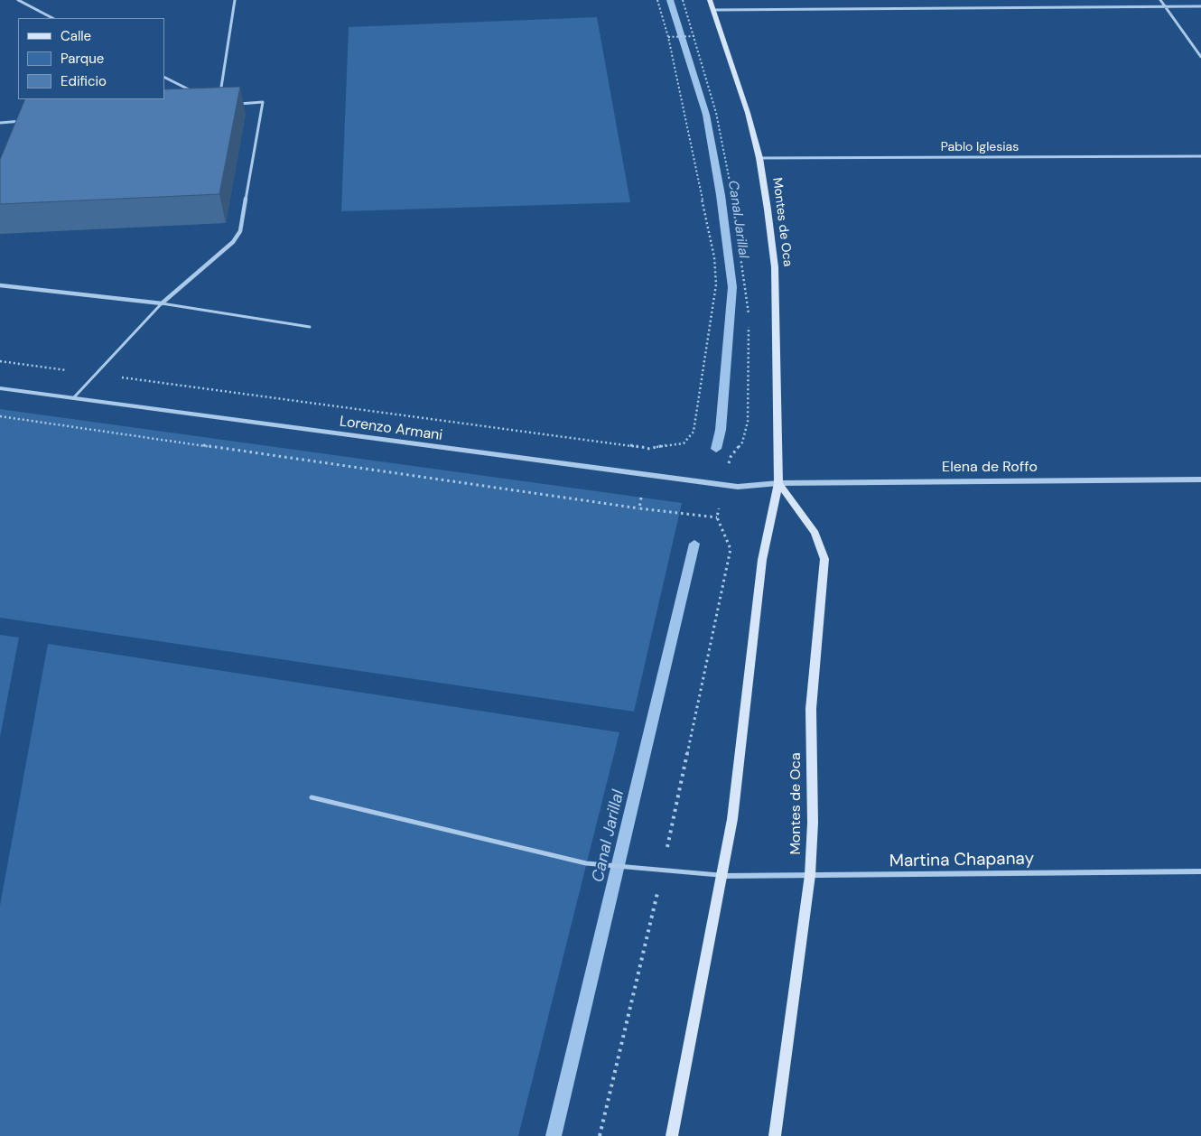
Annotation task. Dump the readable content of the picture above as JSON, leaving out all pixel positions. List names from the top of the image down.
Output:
{
  "streets": {
    "main road": ["Montes de Oca"],
    "street": [
      "Pablo Iglesias",
      "Lorenzo Armani",
      "Elena de Roffo",
      "Martina Chapanay"
    ]
  },
  "crossings": [
    ["Pablo Iglesias", "Montes de Oca"],
    ["Montes de Oca", "Lorenzo Armani"],
    ["Montes de Oca", "Elena de Roffo"],
    ["Montes de Oca", "Martina Chapanay"],
    ["Lorenzo Armani", "Elena de Roffo"]
  ],
  "water": ["Canal Jarillal"],
  "legend": ["Calle", "Parque", "Edificio"]
}
